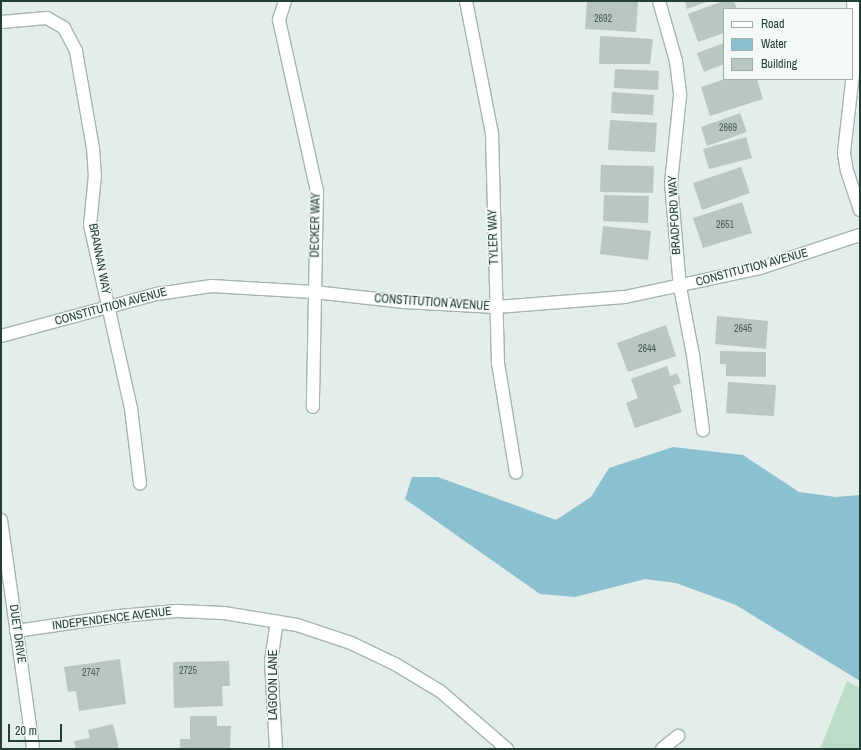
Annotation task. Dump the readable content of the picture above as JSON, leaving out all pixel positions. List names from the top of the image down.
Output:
{
  "streets": {
    "street": [
      "BRADFORD WAY",
      "DECKER WAY",
      "TYLER WAY",
      "BRANNAN WAY",
      "CONSTITUTION AVENUE",
      "INDEPENDENCE AVENUE",
      "DUET DRIVE",
      "LAGOON LANE"
    ]
  },
  "crossings": [
    ["BRADFORD WAY", "CONSTITUTION AVENUE"],
    ["DECKER WAY", "CONSTITUTION AVENUE"],
    ["TYLER WAY", "CONSTITUTION AVENUE"],
    ["BRANNAN WAY", "CONSTITUTION AVENUE"],
    ["INDEPENDENCE AVENUE", "DUET DRIVE"],
    ["INDEPENDENCE AVENUE", "LAGOON LANE"]
  ],
  "house_numbers": [
    "2692",
    "2669",
    "2651",
    "2645",
    "2644",
    "2725",
    "2747"
  ],
  "legend": ["Road", "Water", "Building"],
  "scale_bar": "20 m"
}
